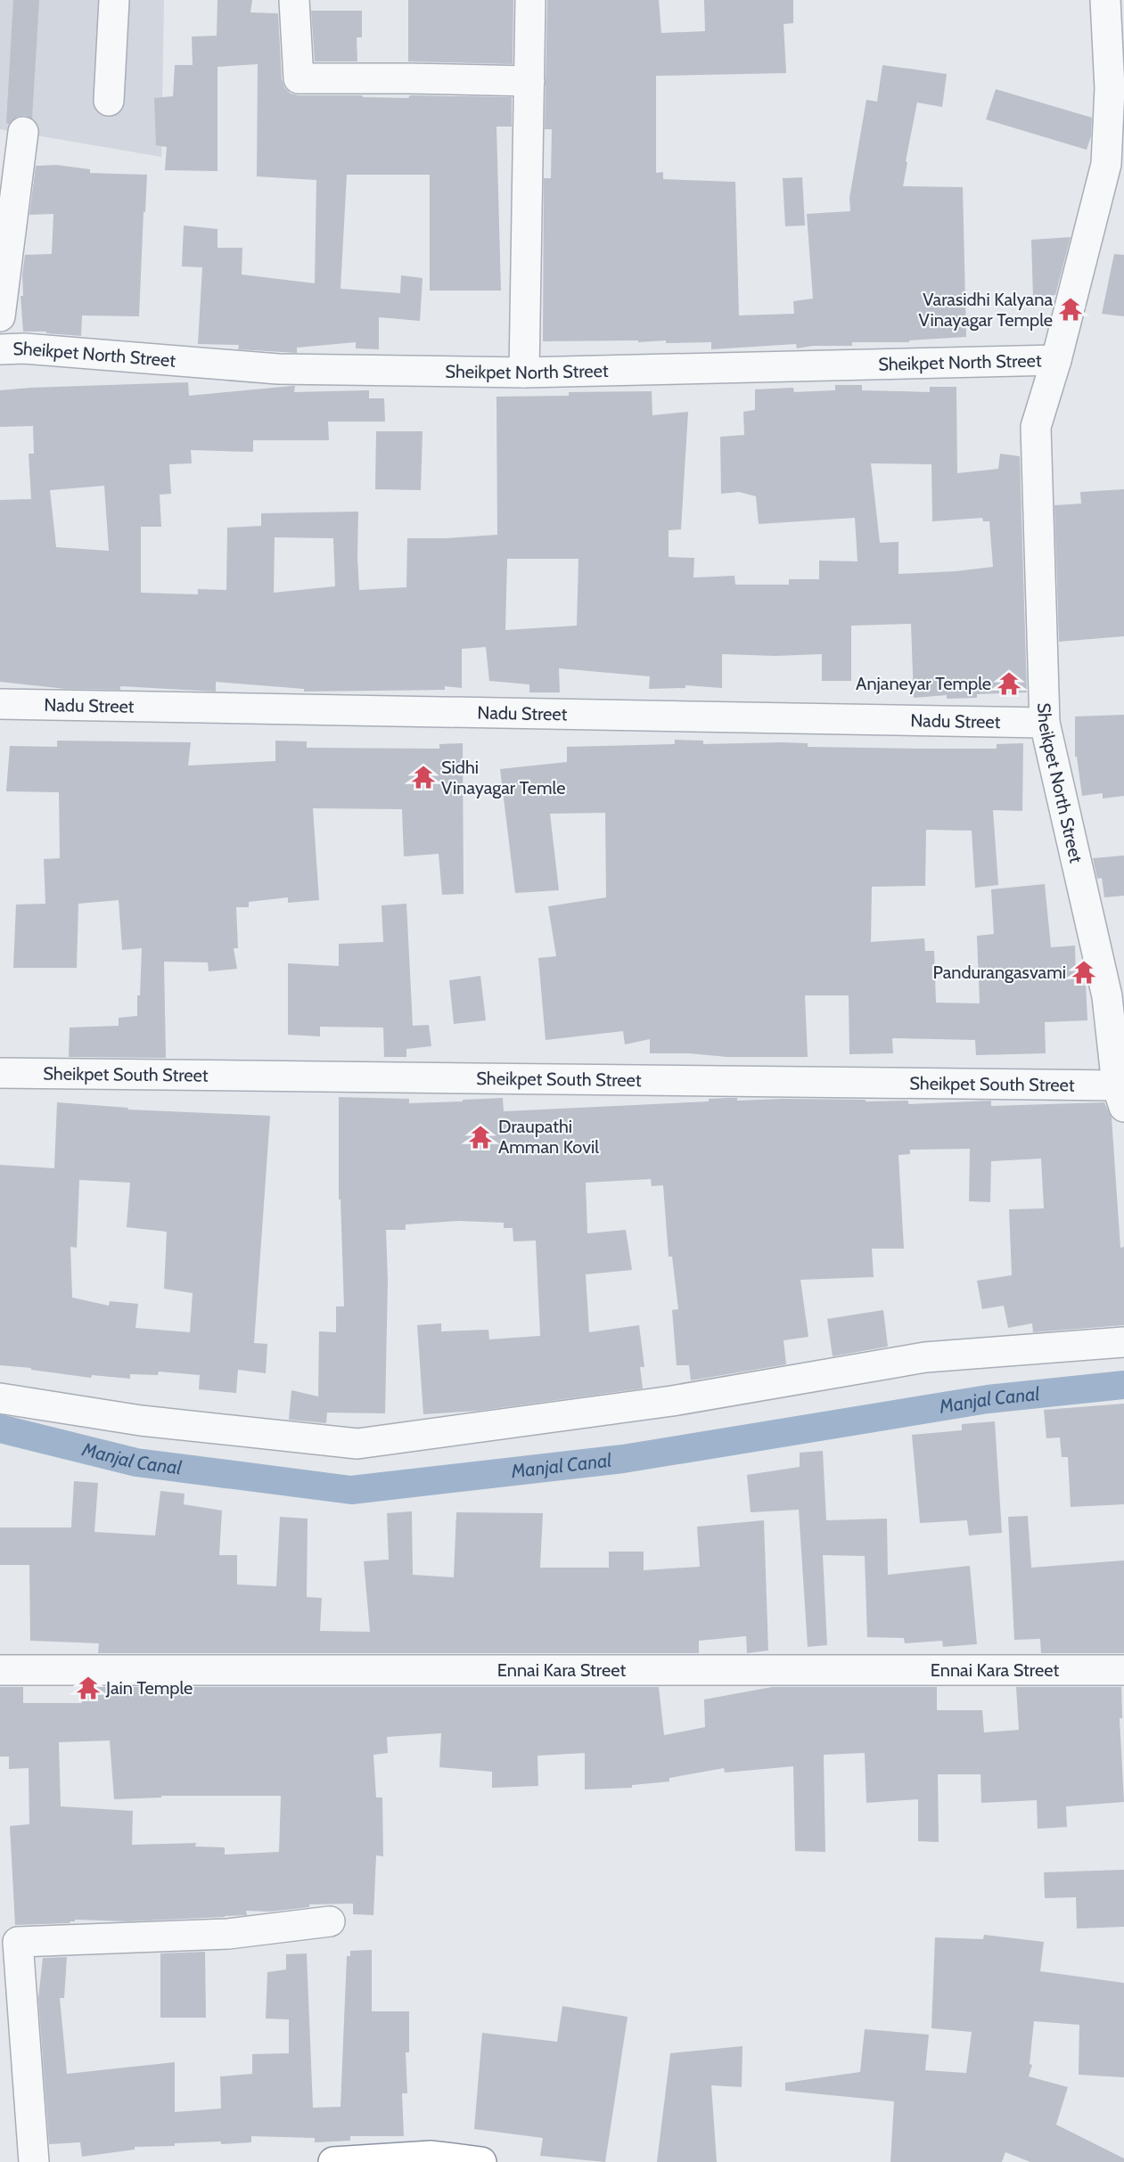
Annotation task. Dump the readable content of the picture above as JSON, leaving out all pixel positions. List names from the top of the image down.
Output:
{
  "streets": {
    "street": [
      "Sheikpet North Street",
      "Nadu Street",
      "Sheikpet South Street",
      "Ennai Kara Street"
    ]
  },
  "crossings": [
    ["Sheikpet North Street", "Nadu Street"],
    ["Sheikpet North Street", "Sheikpet South Street"]
  ],
  "water": ["Manjal Canal"],
  "places": {
    "temple": [
      "Varasidhi Kalyana Vinayagar Temple",
      "Anjaneyar Temple",
      "Sidhi Vinayagar Temle",
      "Pandurangasvami",
      "Draupathi Amman Kovil",
      "Jain Temple"
    ]
  }
}
